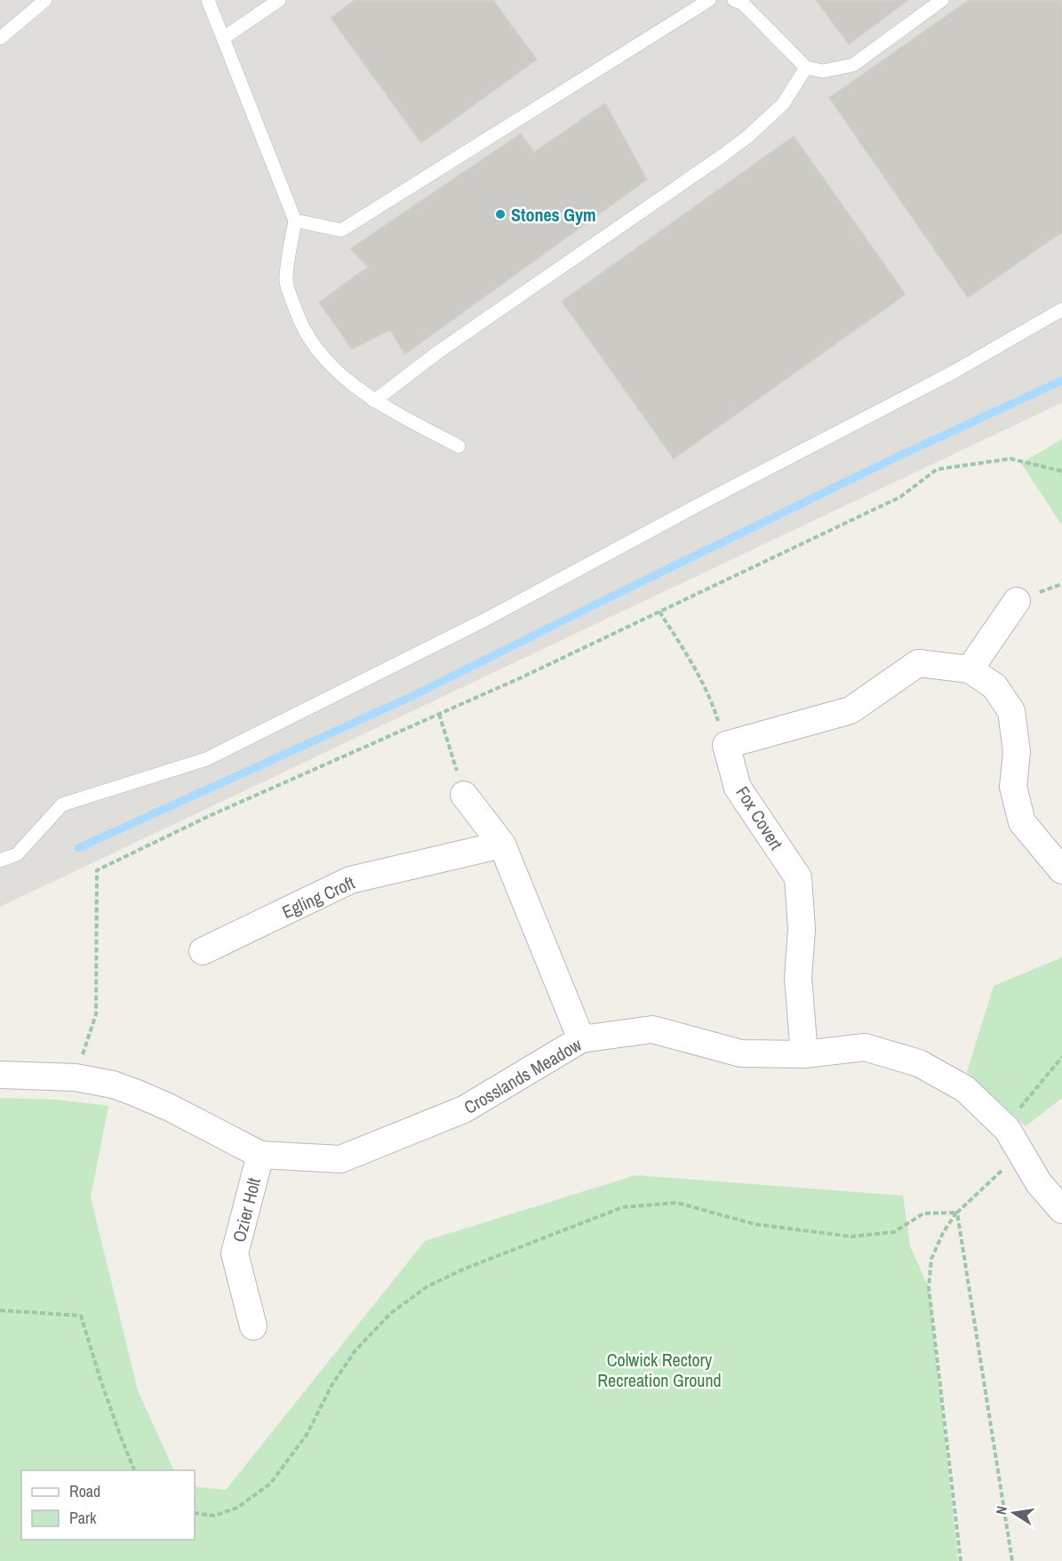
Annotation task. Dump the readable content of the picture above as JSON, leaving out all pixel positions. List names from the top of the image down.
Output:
{
  "streets": {
    "street": [
      "Fox Covert",
      "Egling Croft",
      "Crosslands Meadow",
      "Ozier Holt"
    ]
  },
  "crossings": [
    ["Fox Covert", "Crosslands Meadow"],
    ["Crosslands Meadow", "Ozier Holt"]
  ],
  "parks": ["Colwick Rectory Recreation Ground"],
  "places": ["Stones Gym"],
  "legend": ["Road", "Park"],
  "north": "left"
}
